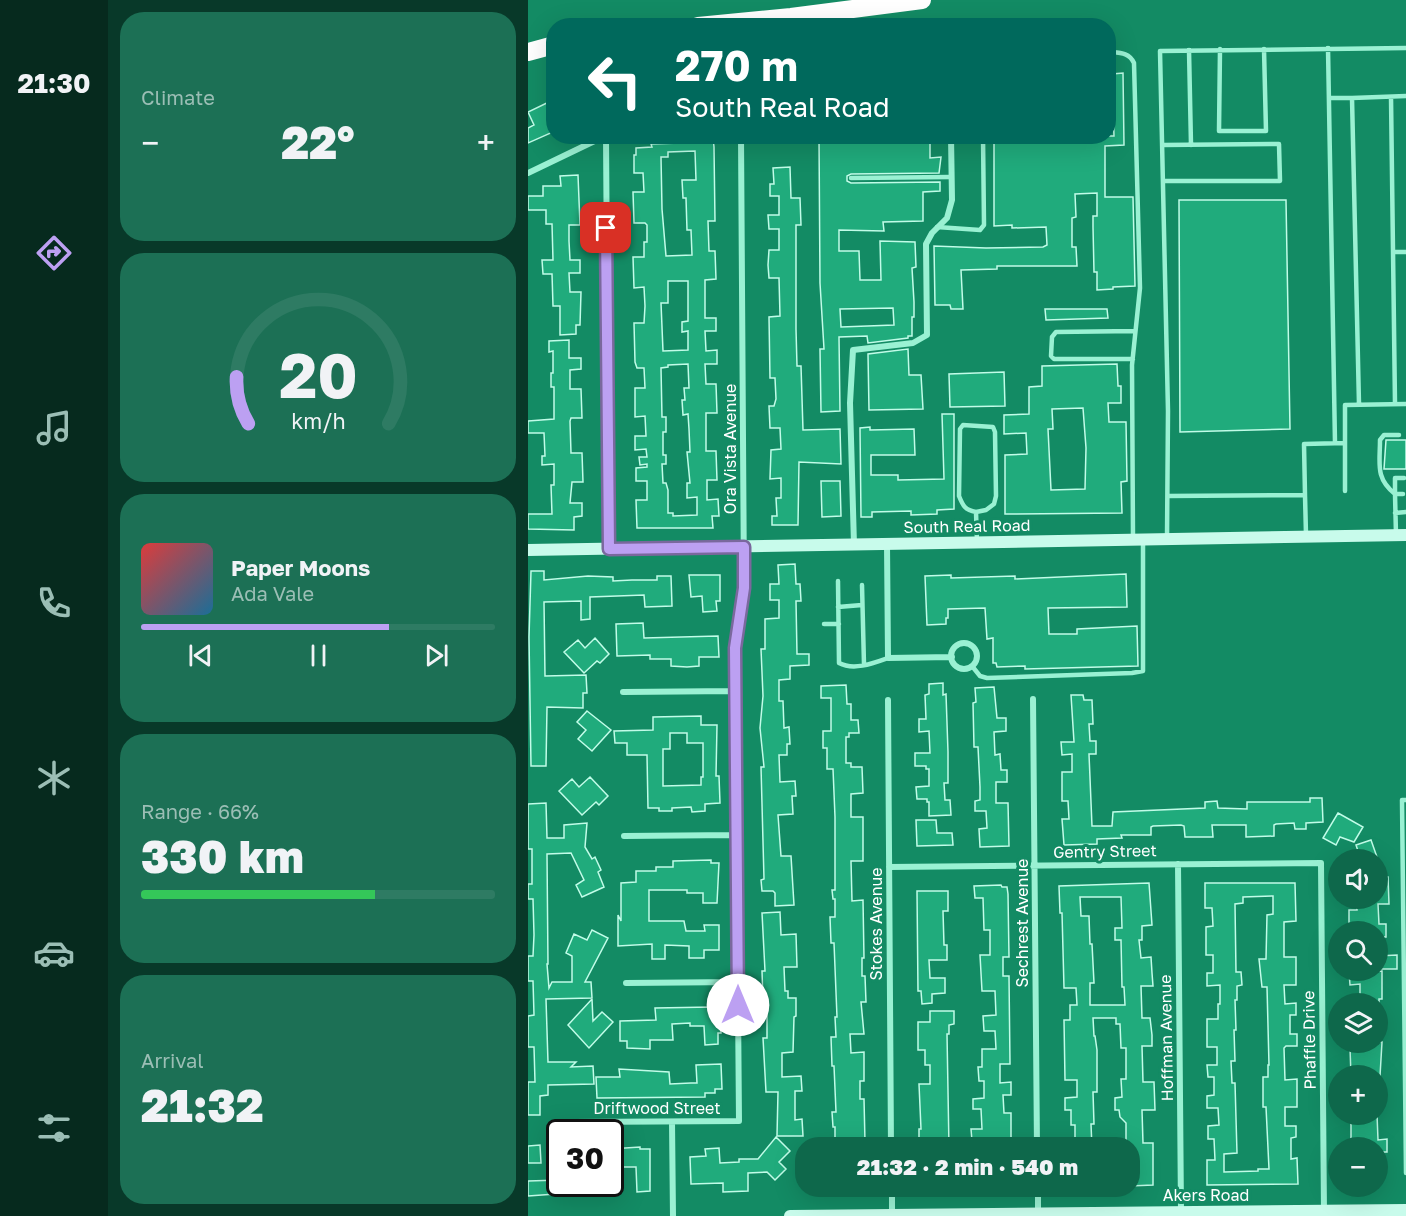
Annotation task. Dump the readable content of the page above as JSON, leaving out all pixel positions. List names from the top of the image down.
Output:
{
  "streets": {
    "street": [
      "Ora Vista Avenue",
      "South Real Road",
      "Gentry Street",
      "Sechrest Avenue",
      "Stokes Avenue",
      "Hoffman Avenue",
      "Phaffle Drive",
      "Driftwood Street",
      "Akers Road"
    ]
  },
  "crossings": [
    ["Ora Vista Avenue", "South Real Road"],
    ["Ora Vista Avenue", "Driftwood Street"],
    ["Gentry Street", "Sechrest Avenue"],
    ["Gentry Street", "Stokes Avenue"],
    ["Gentry Street", "Hoffman Avenue"],
    ["Gentry Street", "Phaffle Drive"],
    ["Hoffman Avenue", "Akers Road"],
    ["Phaffle Drive", "Akers Road"]
  ],
  "page": {
    "tabs": "21:30",
    "tile": [
      "Climate",
      ["Range · 66%", "330 km"],
      ["Arrival", "21:32"]
    ],
    "turn": ["270 m", "South Real Road"],
    "heat": ["−", "22°", "+"],
    "song": ["Paper Moons", "Ada Vale"],
    "map_buttons": ["+", "−"],
    "limit": "30",
    "trip": "21:32 · 2 min · 540 m",
    "gauge": ["20", "km/h"]
  }
}
